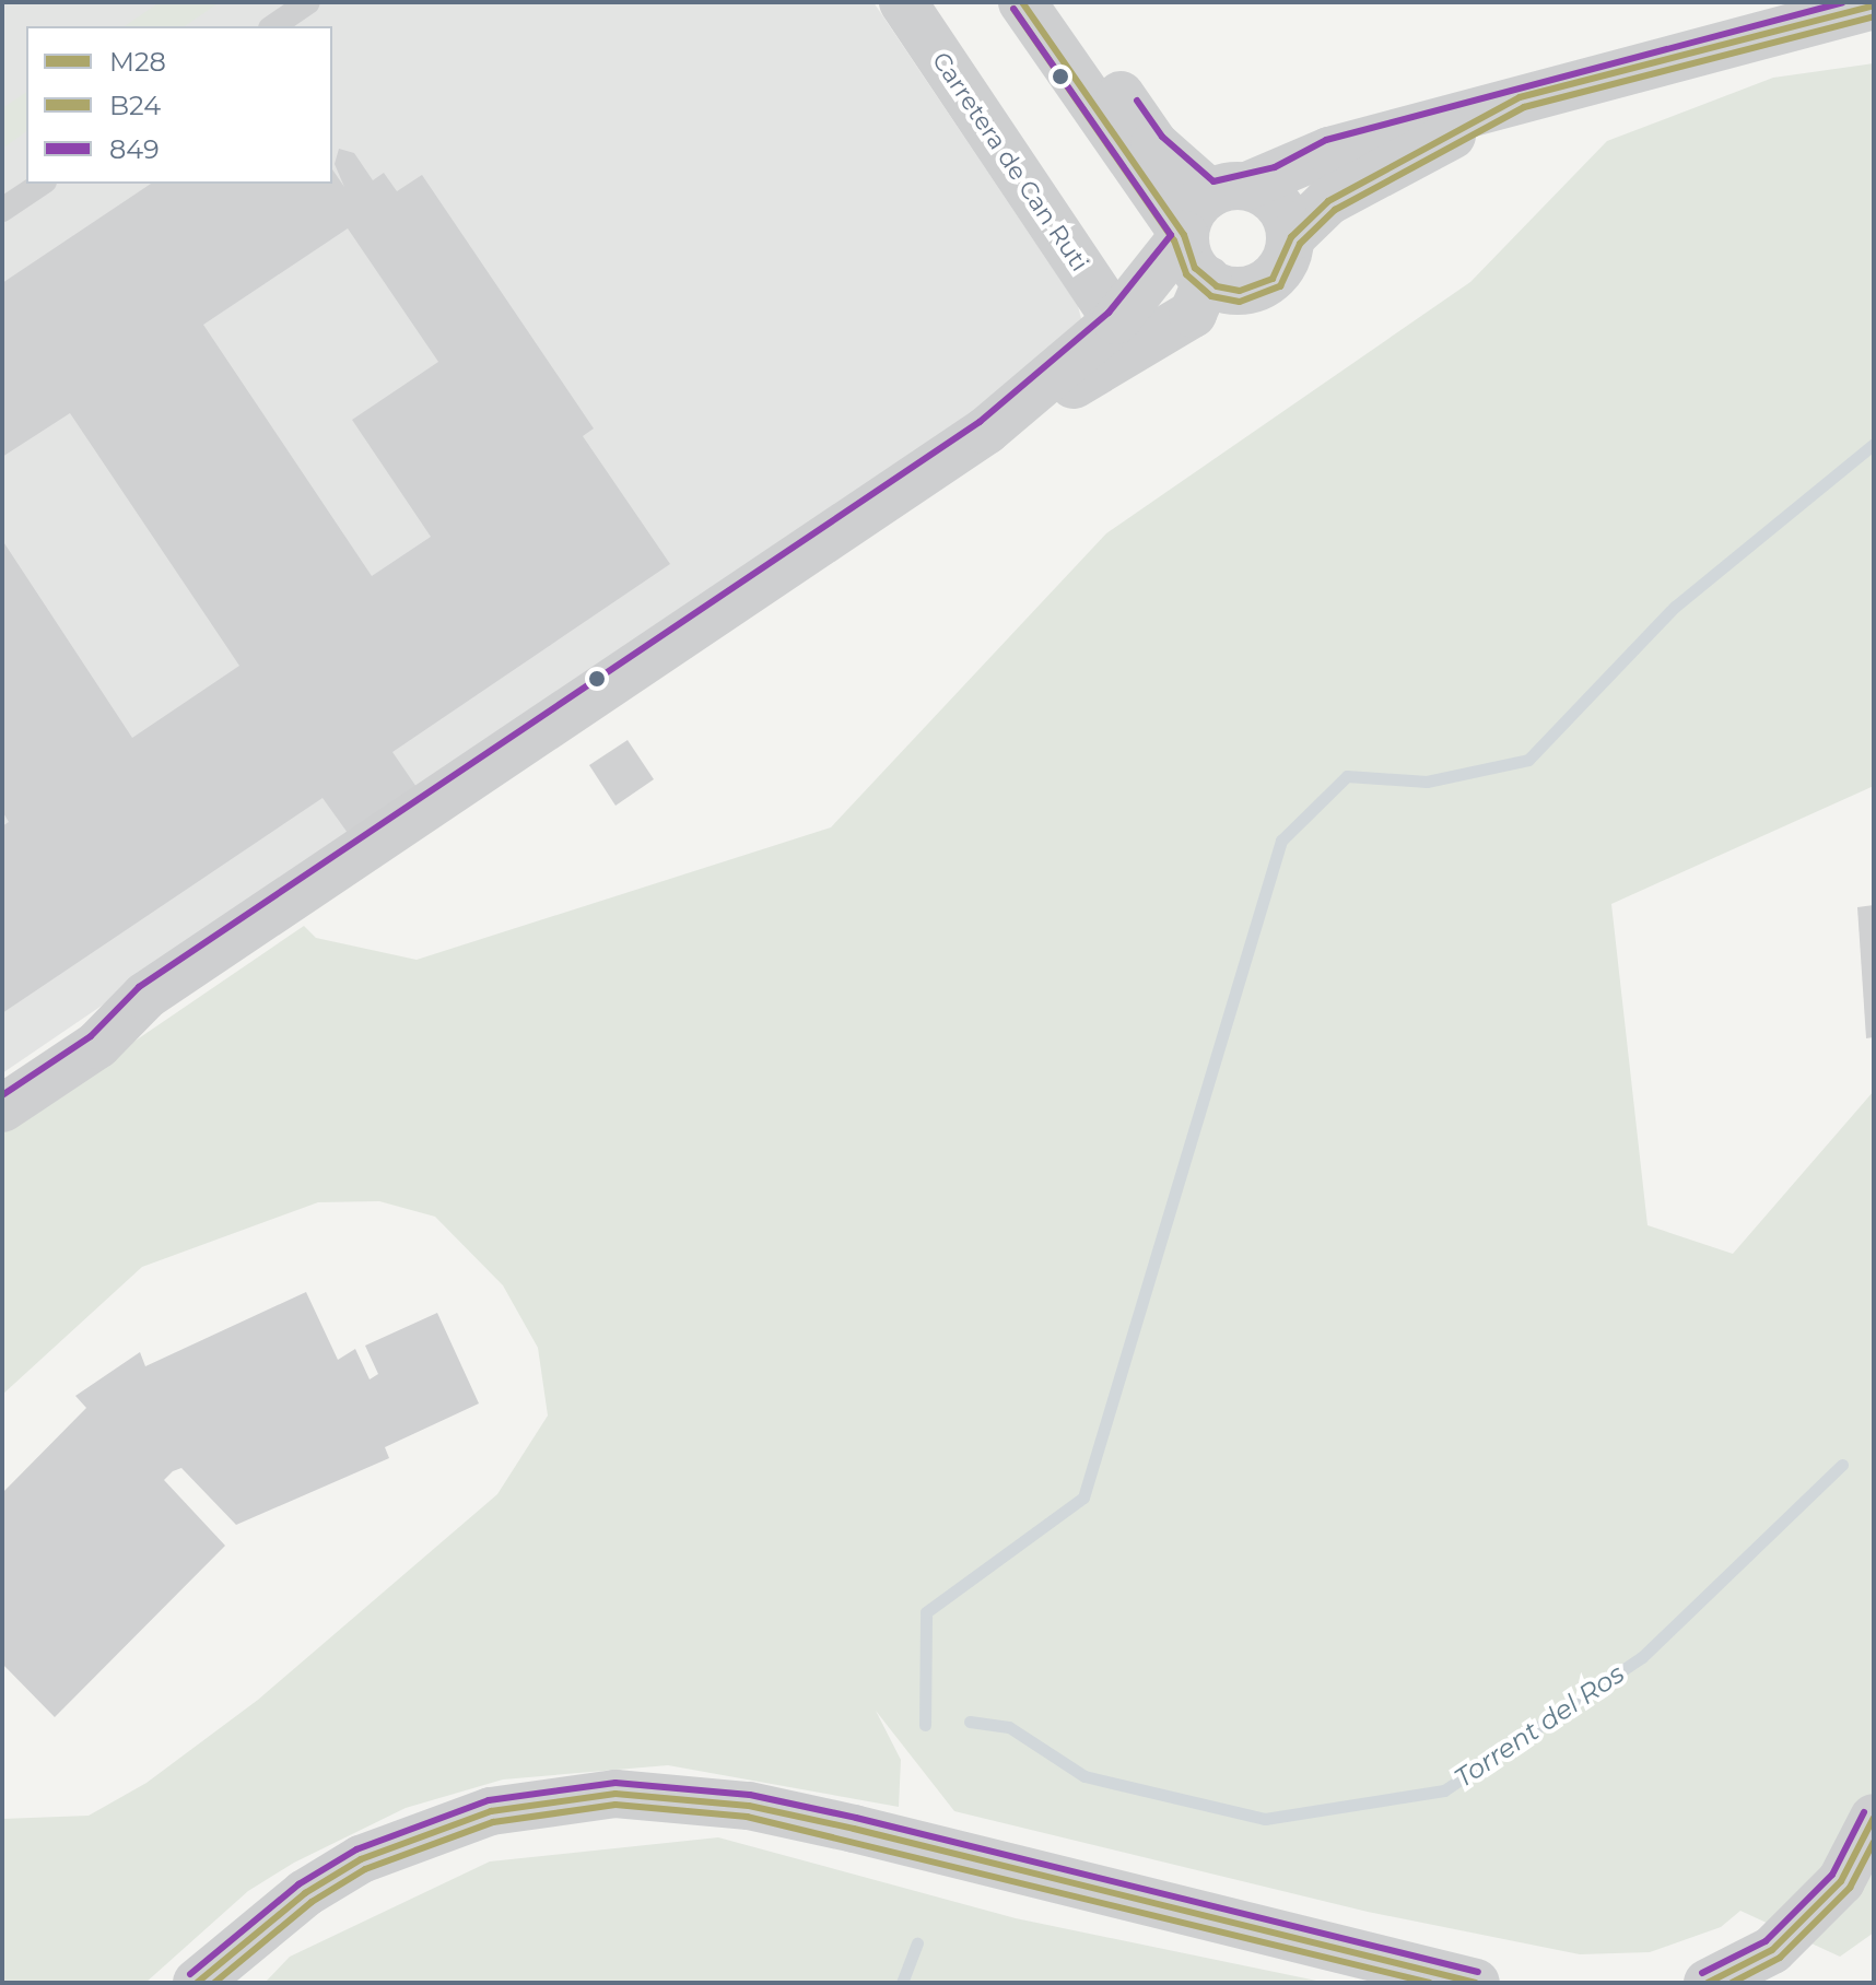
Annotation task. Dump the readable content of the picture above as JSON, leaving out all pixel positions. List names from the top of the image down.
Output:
{
  "streets": {
    "street": ["Carretera de Can Ruti"]
  },
  "water": ["Torrent del Ros"],
  "lines": ["transit line M28", "transit line 849", "transit line B24"],
  "legend": ["M28", "B24", "849"]
}
